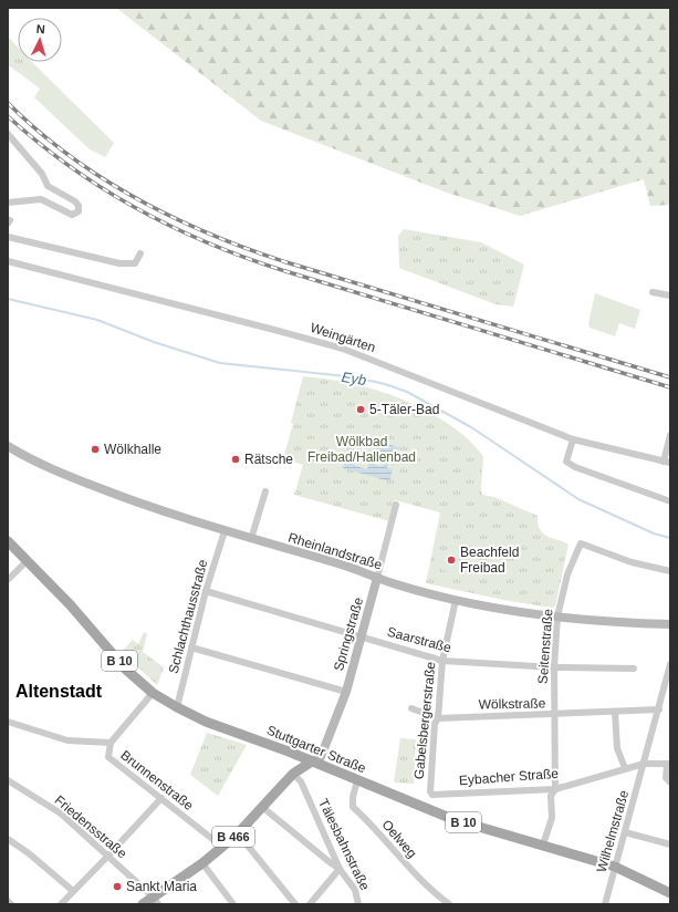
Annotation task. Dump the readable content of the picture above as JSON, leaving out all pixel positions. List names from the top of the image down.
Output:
{
  "streets": {
    "main road": [
      "Rheinlandstraße",
      "Springstraße",
      "B 10",
      "Stuttgarter Straße",
      "B 466"
    ],
    "street": [
      "Weingärten",
      "Schlachthausstraße",
      "Saarstraße",
      "Seitenstraße",
      "Wölkstraße",
      "Gabelsbergerstraße",
      "Eybacher Straße",
      "Brunnenstraße",
      "Friedensstraße",
      "Wilhelmstraße",
      "Oelweg",
      "Tälesbahnstraße"
    ]
  },
  "crossings": [
    ["Rheinlandstraße", "Schlachthausstraße"],
    ["Rheinlandstraße", "Springstraße"],
    ["Rheinlandstraße", "Seitenstraße"],
    ["Rheinlandstraße", "Gabelsbergerstraße"],
    ["Schlachthausstraße", "Saarstraße"],
    ["Schlachthausstraße", "Stuttgarter Straße"],
    ["Springstraße", "Saarstraße"],
    ["Springstraße", "Stuttgarter Straße"],
    ["Springstraße", "B 466"],
    ["Saarstraße", "Seitenstraße"],
    ["Saarstraße", "Gabelsbergerstraße"],
    ["Seitenstraße", "Wölkstraße"],
    ["Seitenstraße", "Stuttgarter Straße"],
    ["Seitenstraße", "Eybacher Straße"],
    ["Wölkstraße", "Gabelsbergerstraße"],
    ["Gabelsbergerstraße", "Eybacher Straße"],
    ["Stuttgarter Straße", "Wilhelmstraße"],
    ["Stuttgarter Straße", "B 466"],
    ["Stuttgarter Straße", "Oelweg"],
    ["Eybacher Straße", "Wilhelmstraße"],
    ["Brunnenstraße", "B 466"],
    ["Friedensstraße", "B 466"],
    ["B 466", "Tälesbahnstraße"]
  ],
  "districts": ["Altenstadt"],
  "water": ["Eyb"],
  "parks": ["Wölkbad Freibad/Hallenbad"],
  "places": [
    "5-Täler-Bad",
    "Wölkhalle",
    "Rätsche",
    "Beachfeld Freibad",
    "Sankt Maria"
  ],
  "north": "top"
}
